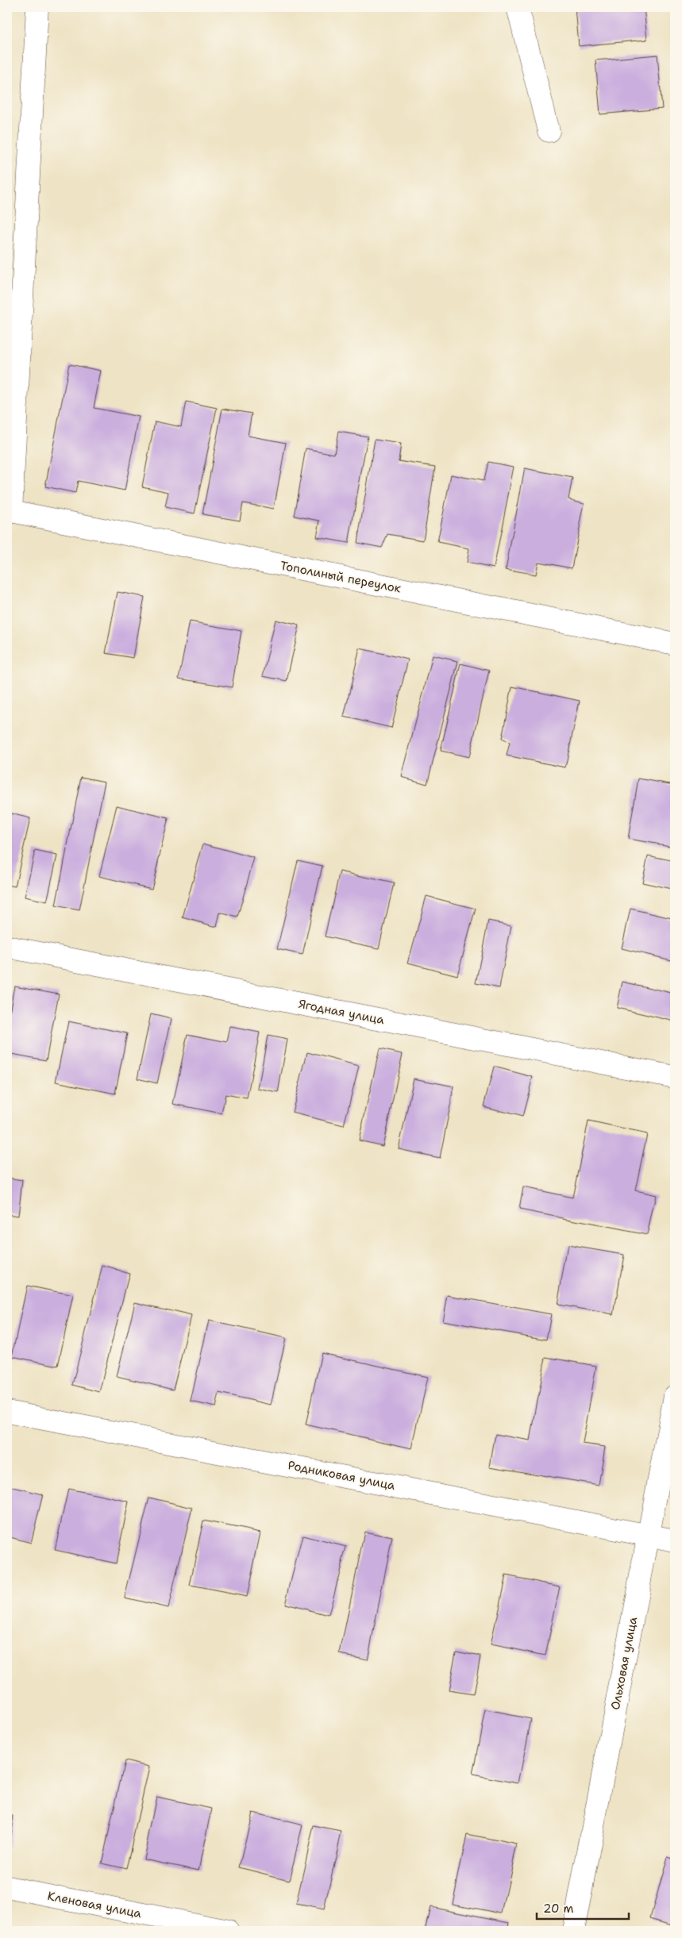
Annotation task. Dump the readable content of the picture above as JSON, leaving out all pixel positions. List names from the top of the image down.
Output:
{
  "streets": {
    "street": [
      "Тополиный переулок",
      "Ягодная улица",
      "Родниковая улица",
      "Ольховая улица",
      "Кленовая улица"
    ]
  },
  "crossings": [
    ["Родниковая улица", "Ольховая улица"]
  ],
  "scale_bar": "20 m"
}
